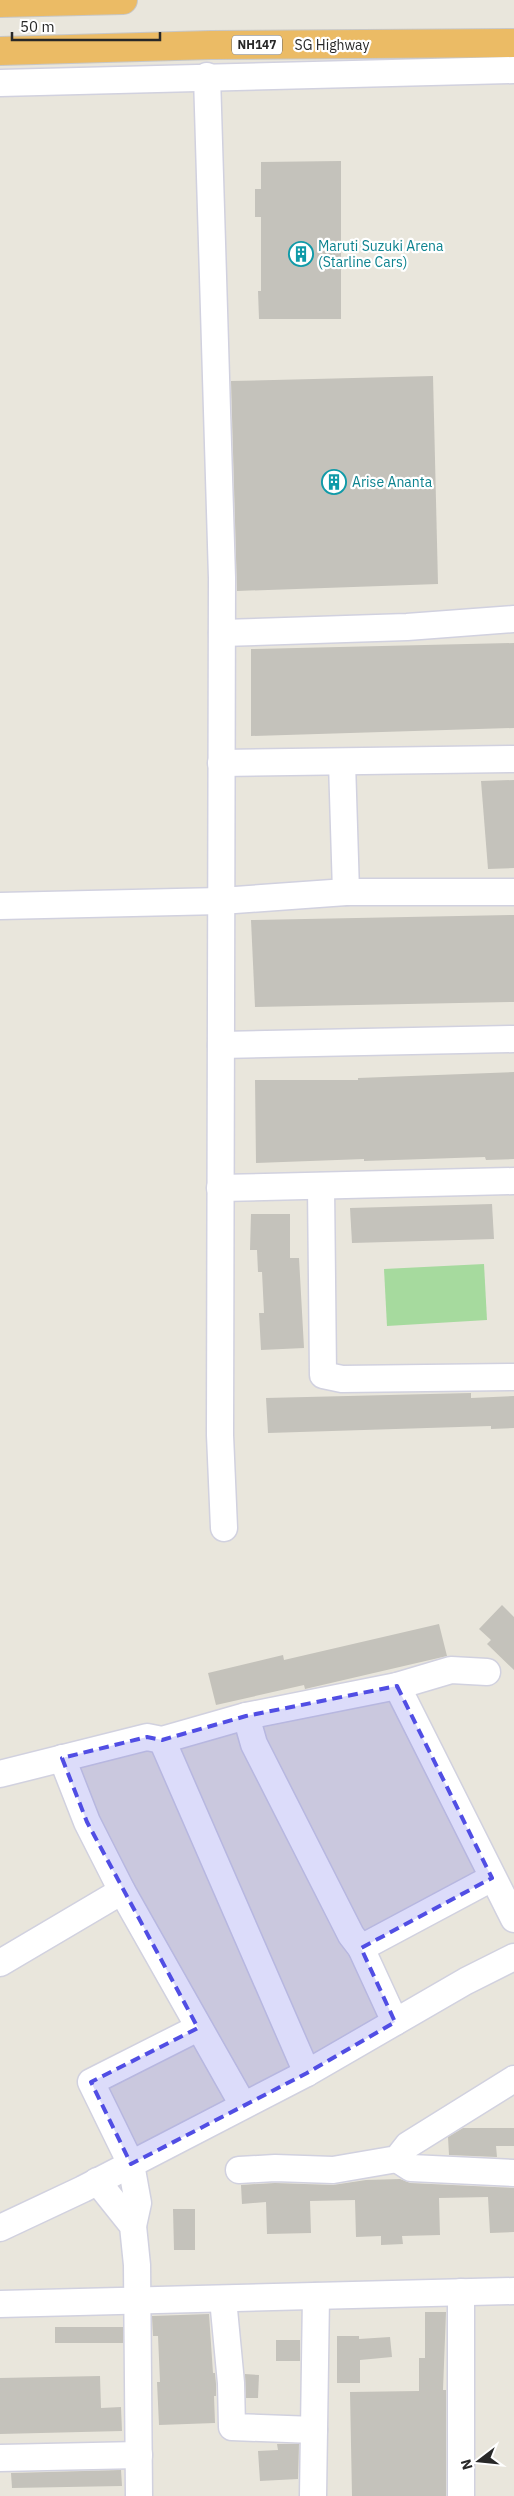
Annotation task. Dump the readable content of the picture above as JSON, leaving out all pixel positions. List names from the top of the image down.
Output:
{
  "streets": {
    "highway": ["NH147", "SG Highway"]
  },
  "places": {
    "building": ["Maruti Suzuki Arena (Starline Cars)", "Arise Ananta"]
  },
  "scale_bar": "50 m",
  "north": "left"
}
